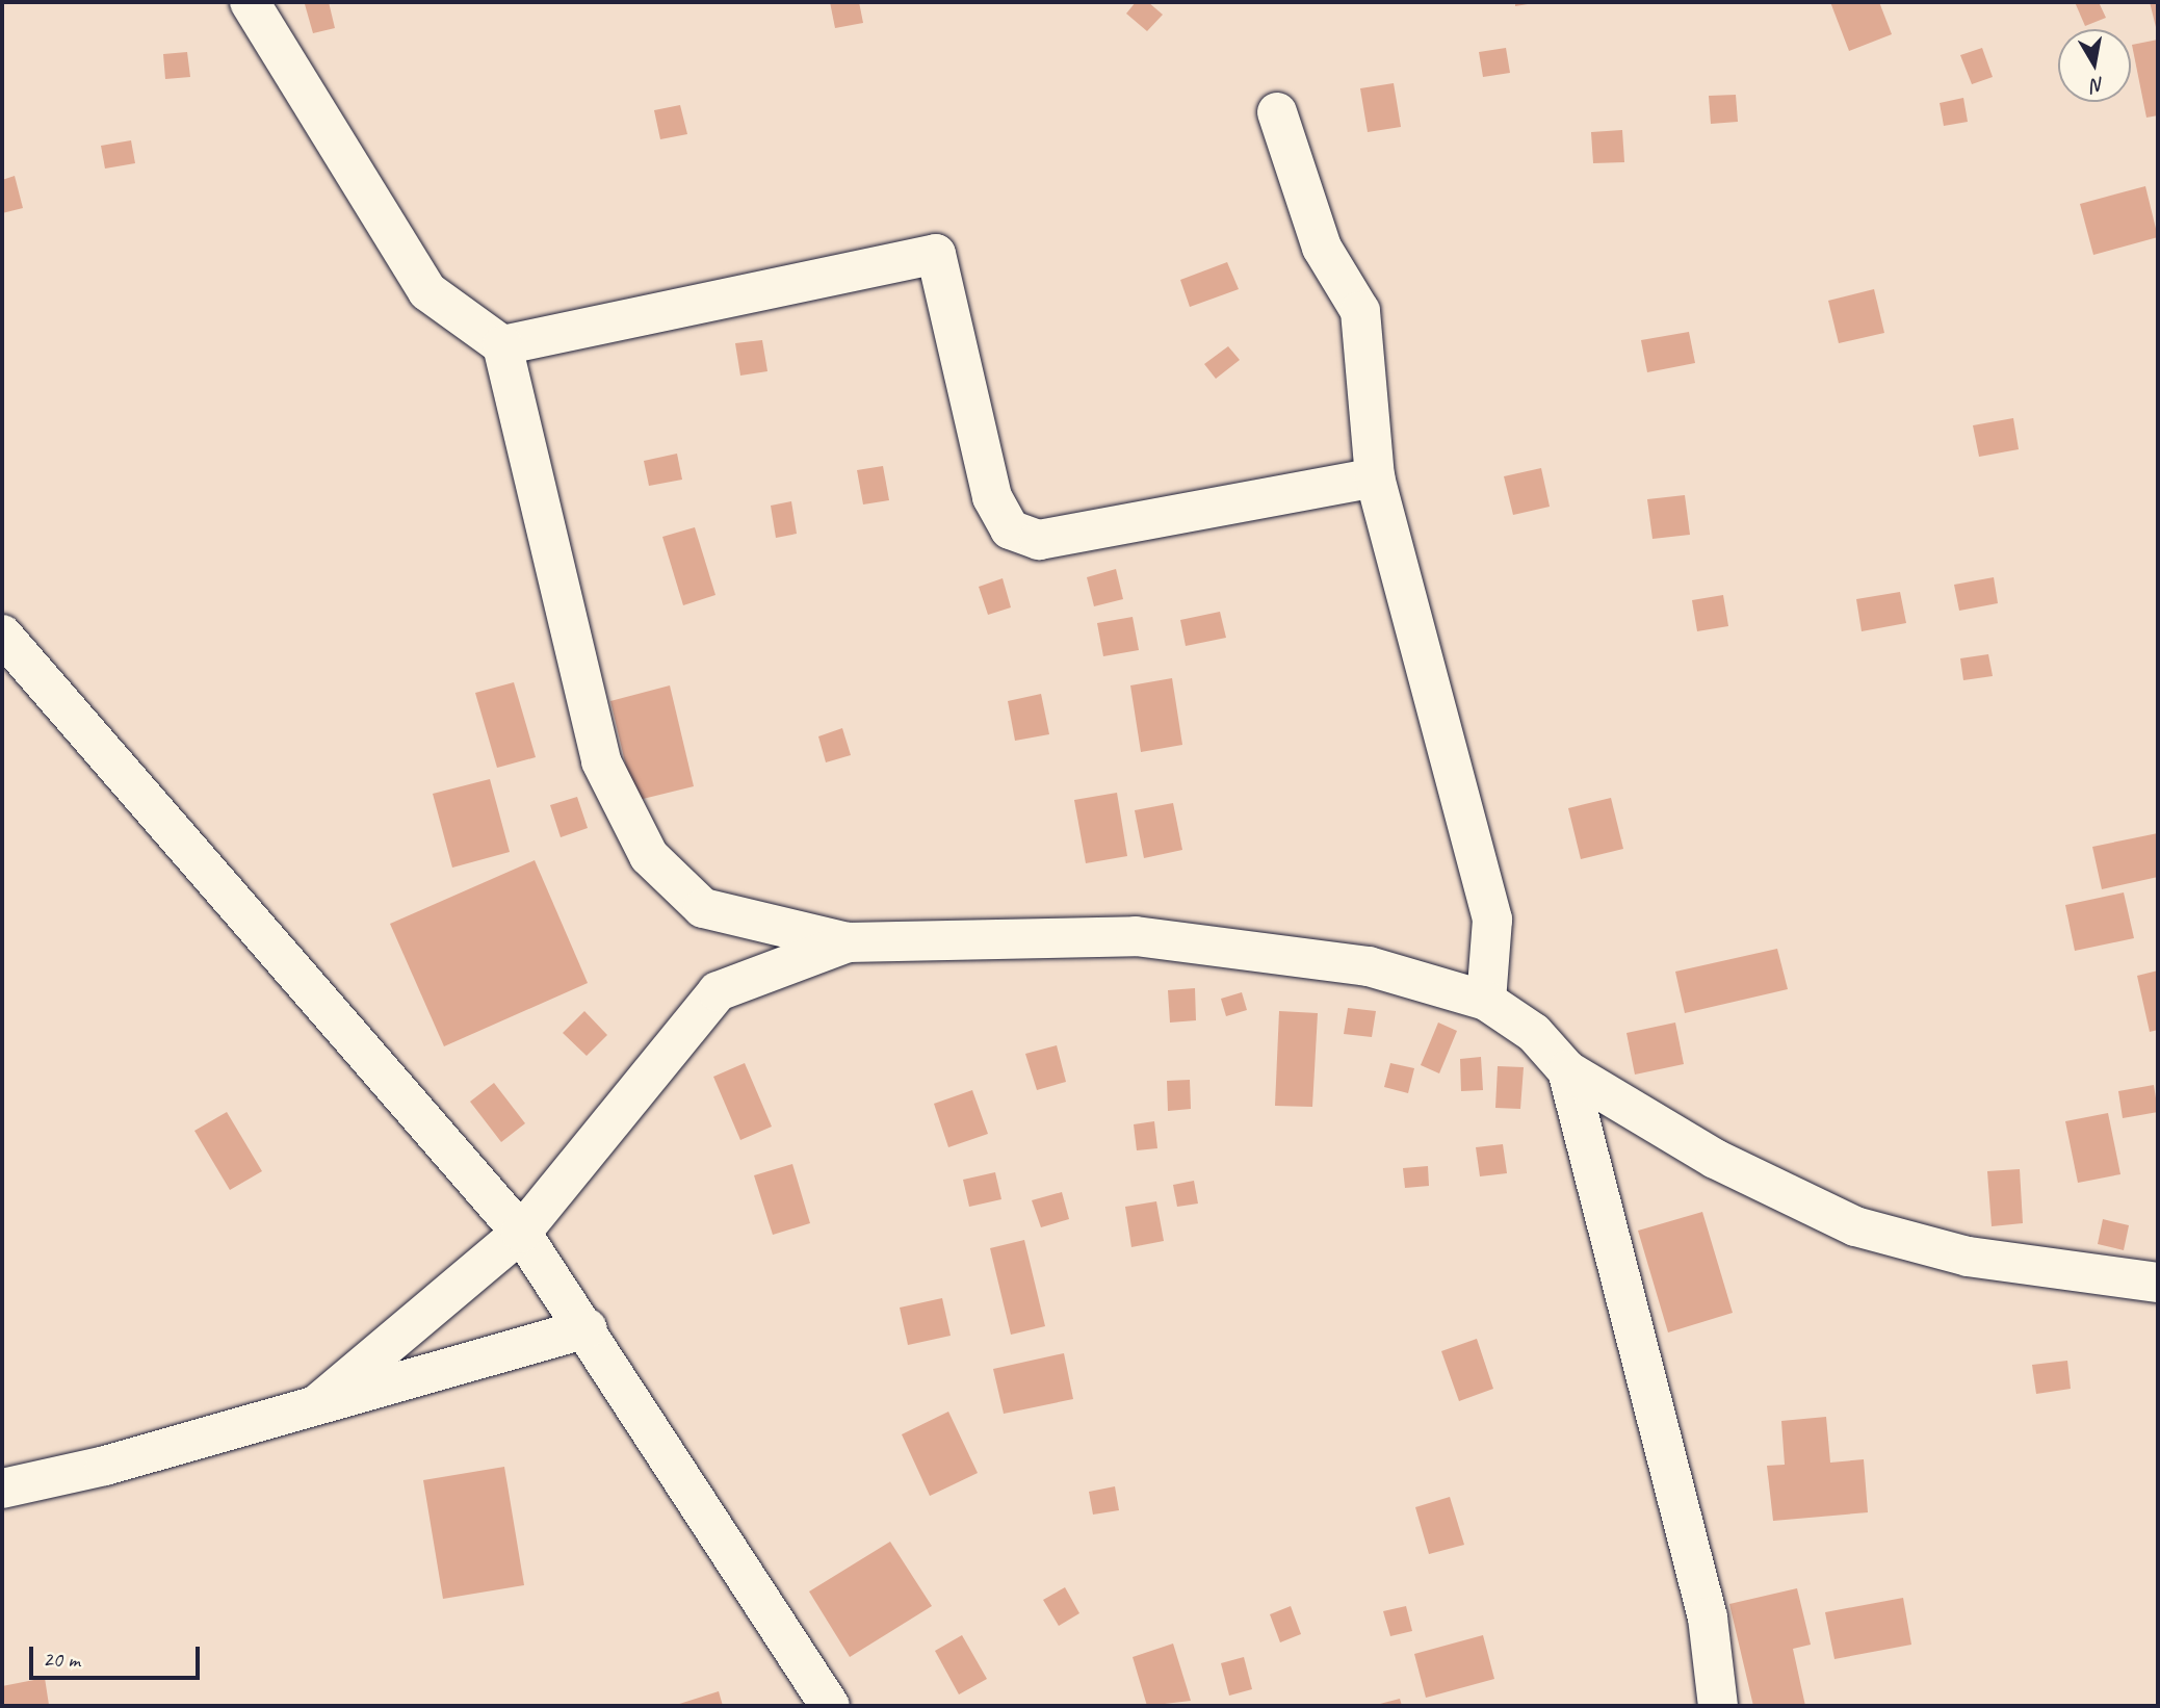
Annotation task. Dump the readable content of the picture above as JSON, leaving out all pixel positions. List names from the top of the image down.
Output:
{
  "scale_bar": "20 m",
  "north": "bottom"
}
